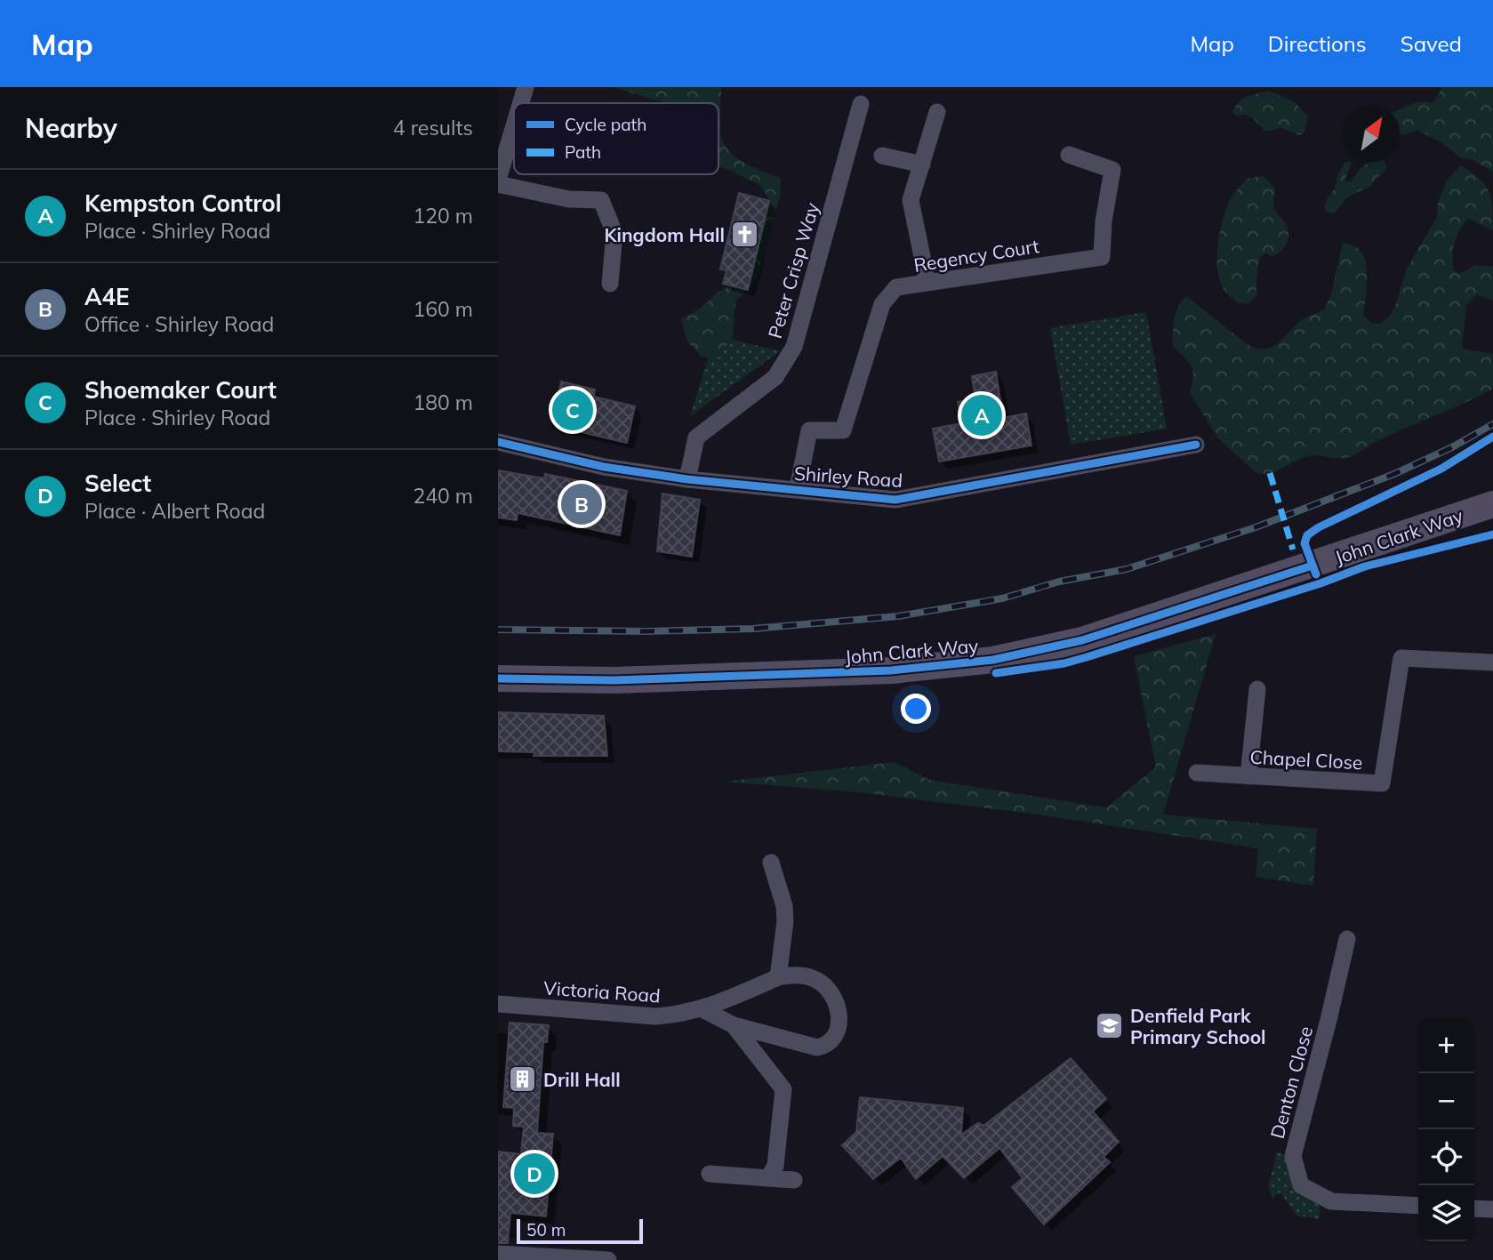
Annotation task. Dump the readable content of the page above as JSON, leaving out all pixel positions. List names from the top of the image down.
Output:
{
  "streets": {
    "main road": ["John Clark Way"],
    "street": [
      "Regency Court",
      "Peter Crisp Way",
      "Shirley Road",
      "Chapel Close",
      "Victoria Road",
      "Denton Close"
    ]
  },
  "crossings": [
    ["Regency Court", "Shirley Road"],
    ["Peter Crisp Way", "Shirley Road"]
  ],
  "places": {
    "church": ["Kingdom Hall"],
    "school or university": ["Denfield Park Primary School"],
    "building": ["Drill Hall"]
  },
  "legend": ["Cycle path", "Path"],
  "scale_bar": "50 m",
  "north": "top right",
  "page": {
    "header": "Map",
    "nav": ["Map", "Directions", "Saved"],
    "heading": ["Nearby", "4 results"],
    "list": [
      {
        "mark": "A",
        "name": "Kempston Control",
        "note": "Place · Shirley Road",
        "value": "120 m"
      },
      {
        "mark": "B",
        "name": "A4E",
        "note": "Office · Shirley Road",
        "value": "160 m"
      },
      {
        "mark": "C",
        "name": "Shoemaker Court",
        "note": "Place · Shirley Road",
        "value": "180 m"
      },
      {
        "mark": "D",
        "name": "Select",
        "note": "Place · Albert Road",
        "value": "240 m"
      }
    ],
    "pins": [
      "C",
      "A",
      "B",
      "D"
    ],
    "map_buttons": ["+", "−"],
    "scale": "50 m"
  }
}
